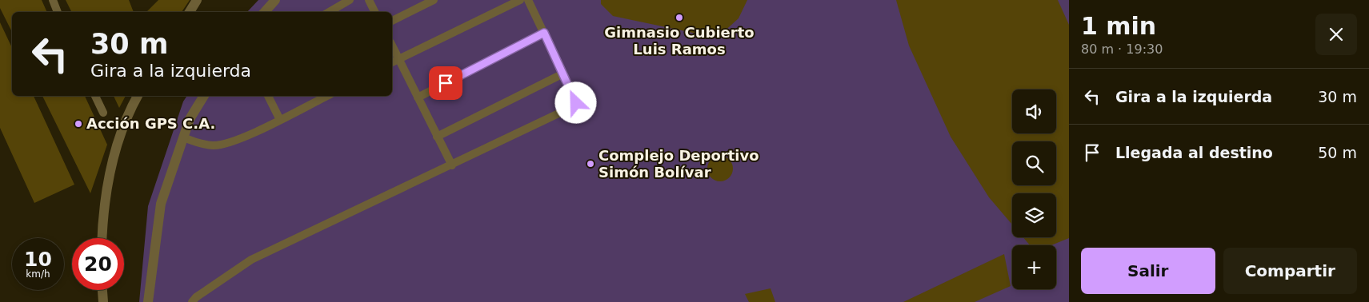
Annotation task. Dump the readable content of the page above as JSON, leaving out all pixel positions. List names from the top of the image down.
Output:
{
  "places": ["Gimnasio Cubierto Luis Ramos", "Acción GPS C.A.", "Complejo Deportivo Simón Bolívar"],
  "page": {
    "heading": ["1 min", "80 m · 19:30"],
    "turn": ["30 m", "Gira a la izquierda"],
    "list": [
      {
        "name": "Gira a la izquierda",
        "value": "30 m"
      },
      {
        "name": "Llegada al destino",
        "value": "50 m"
      }
    ],
    "map_buttons": "+",
    "speed": "10 km/h",
    "limit": "20",
    "buttons": ["Salir", "Compartir"]
  }
}
